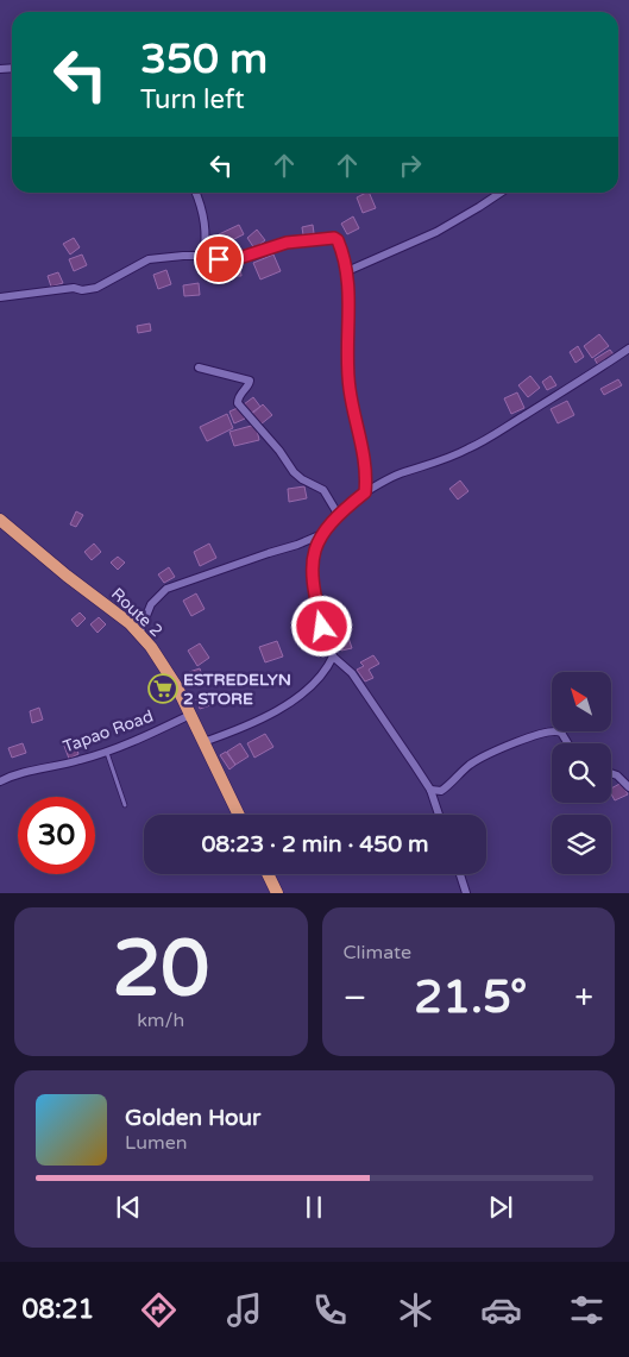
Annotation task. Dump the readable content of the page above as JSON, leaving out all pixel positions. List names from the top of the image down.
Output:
{
  "streets": {
    "highway": ["Route 2"],
    "street": ["Tapao Road"]
  },
  "crossings": [
    ["Route 2", "Tapao Road"]
  ],
  "places": {
    "supermarket": ["ESTREDELYN 2 STORE"]
  },
  "north": "top left",
  "page": {
    "turn": ["350 m", "Turn left"],
    "limit": "30",
    "trip": "08:23 · 2 min · 450 m",
    "tile": [
      ["20", "km/h"],
      "Climate"
    ],
    "heat": ["−", "21.5°", "+"],
    "song": ["Golden Hour", "Lumen"],
    "tabs": "08:21"
  }
}
